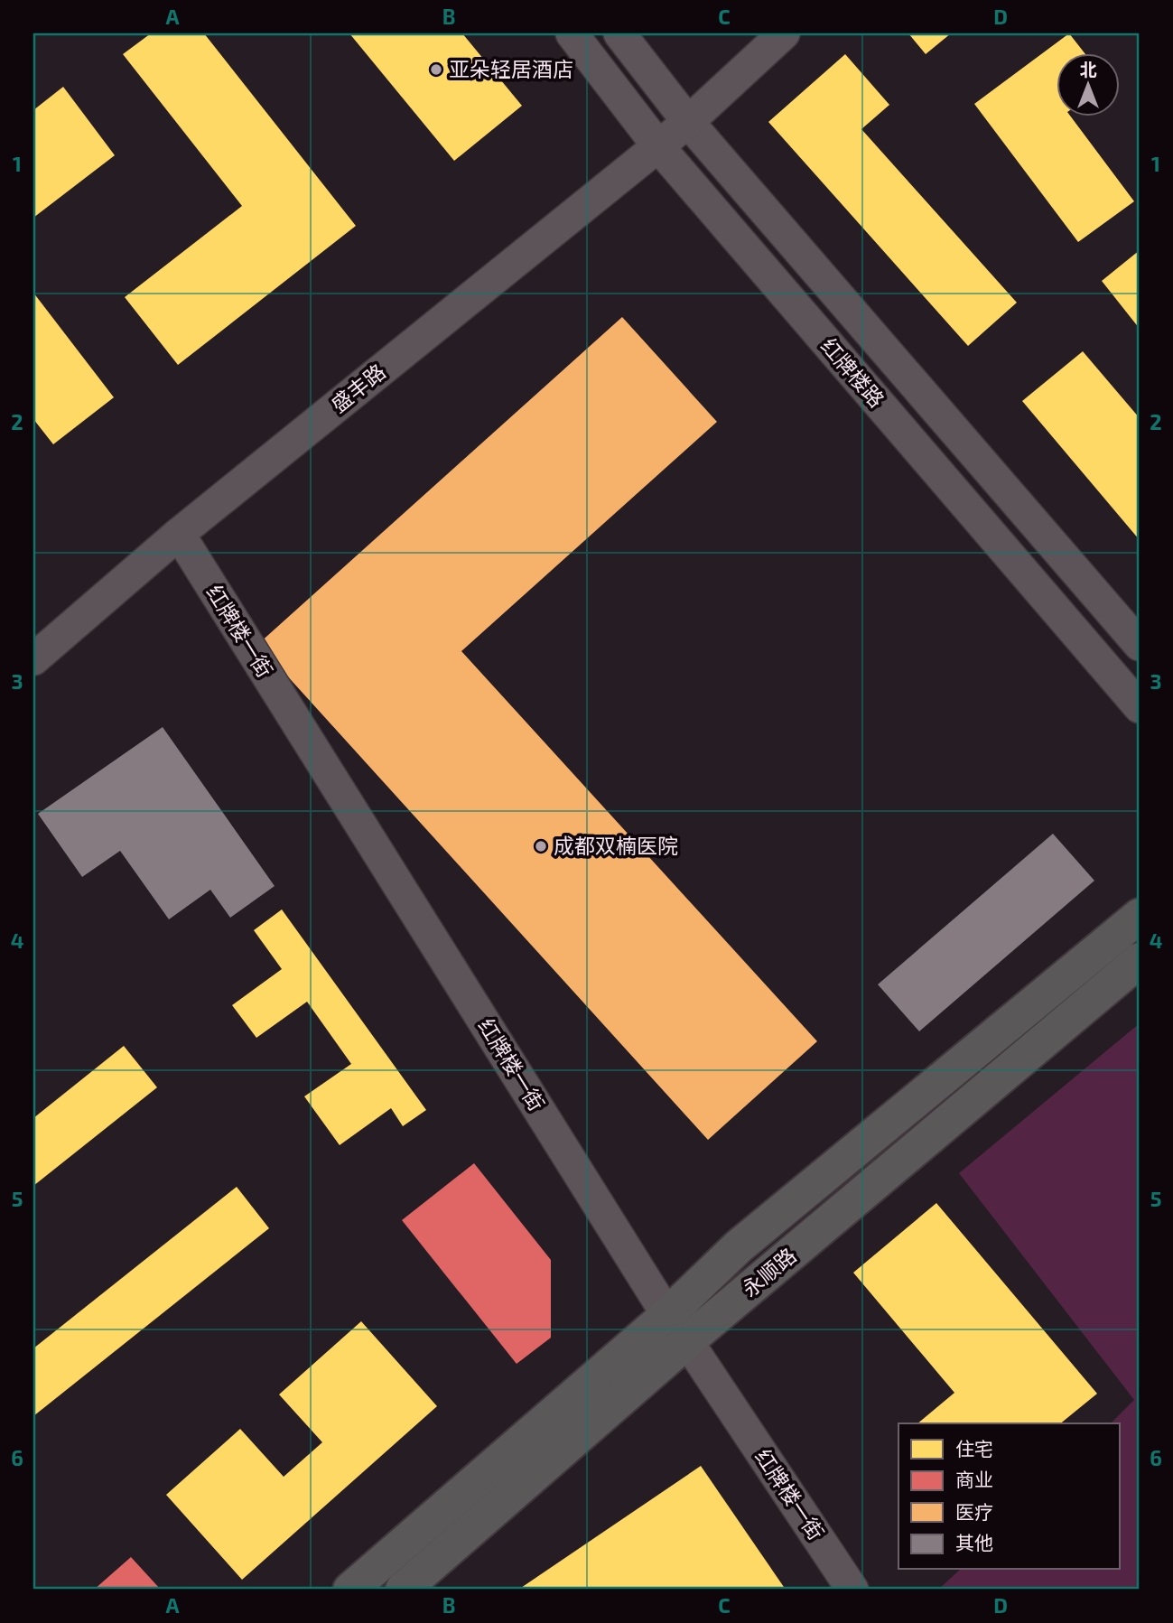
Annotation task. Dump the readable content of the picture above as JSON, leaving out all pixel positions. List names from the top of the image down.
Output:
{
  "streets": {
    "main road": ["永顺路"],
    "street": ["红牌楼路", "盛丰路", "红牌楼一街"]
  },
  "crossings": [
    ["红牌楼路", "盛丰路"],
    ["盛丰路", "红牌楼一街"],
    ["红牌楼一街", "永顺路"]
  ],
  "places": ["亚朵轻居酒店", "成都双楠医院"],
  "legend": [
    "住宅",
    "商业",
    "医疗",
    "其他"
  ],
  "north": "top",
  "grid": {
    "columns": [
      "A",
      "B",
      "C",
      "D"
    ],
    "rows": [
      "1",
      "2",
      "3",
      "4",
      "5",
      "6"
    ]
  }
}
